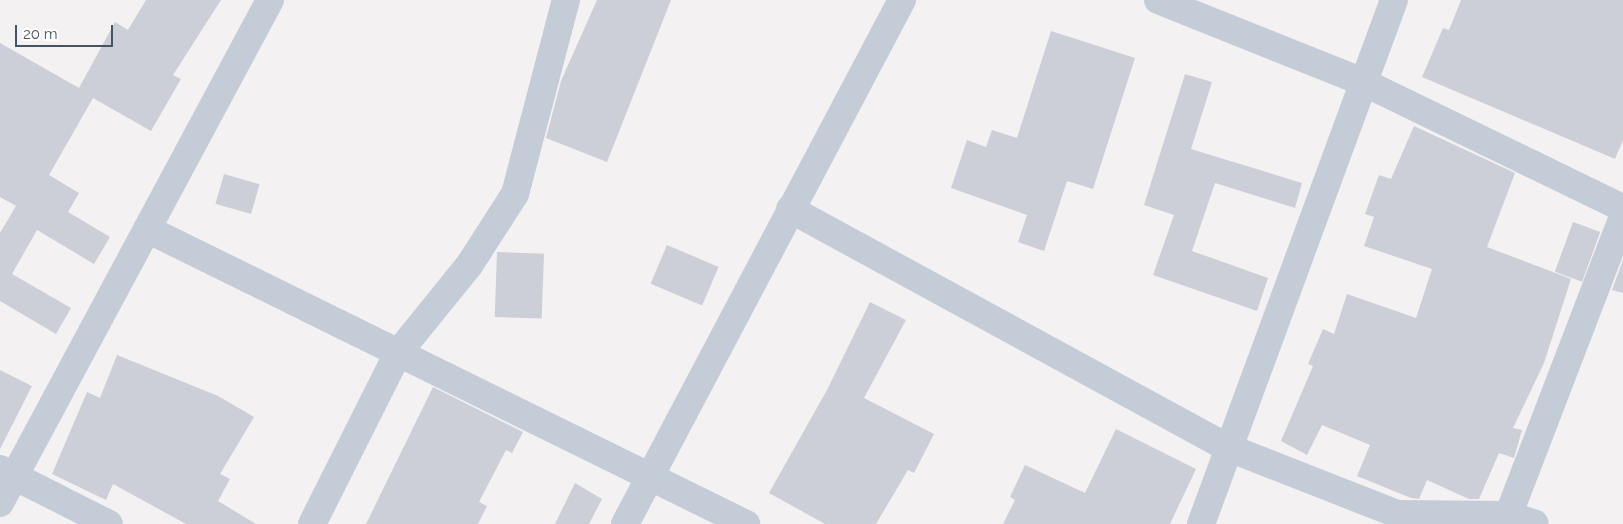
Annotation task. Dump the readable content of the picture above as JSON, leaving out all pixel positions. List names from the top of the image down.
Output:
{
  "scale_bar": "20 m"
}
